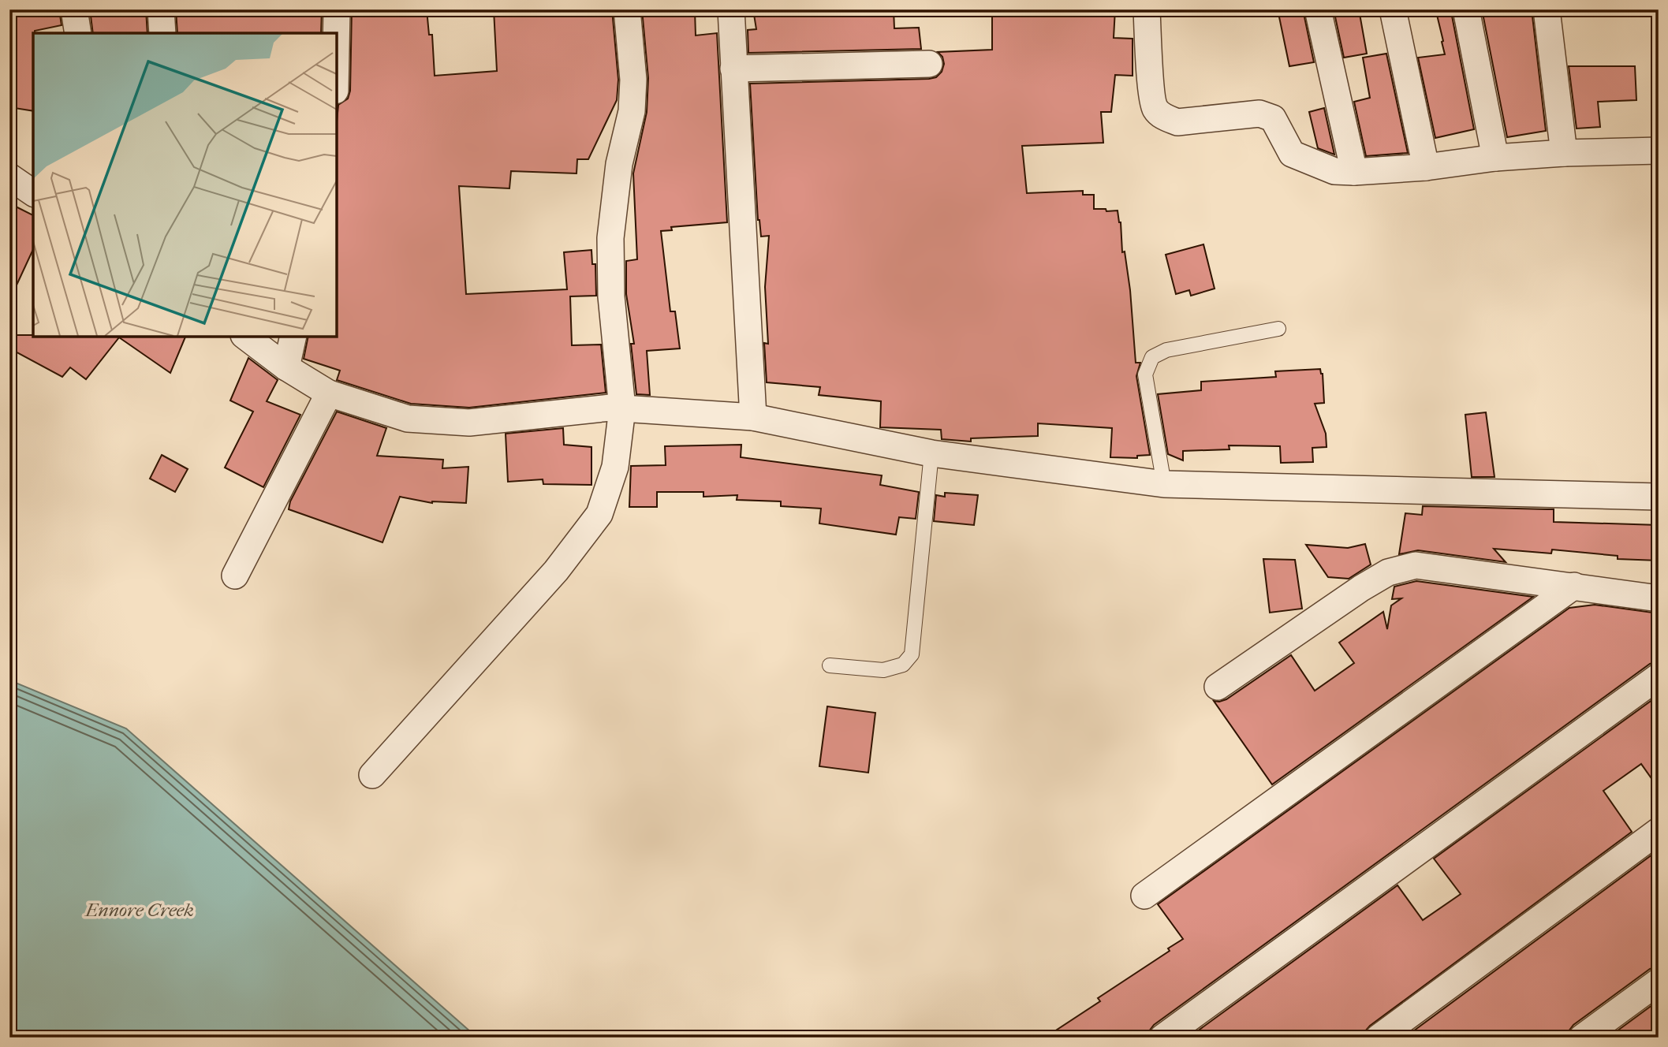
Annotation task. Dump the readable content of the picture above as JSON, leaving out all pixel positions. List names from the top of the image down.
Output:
{
  "water": ["Ennore Creek"]
}
